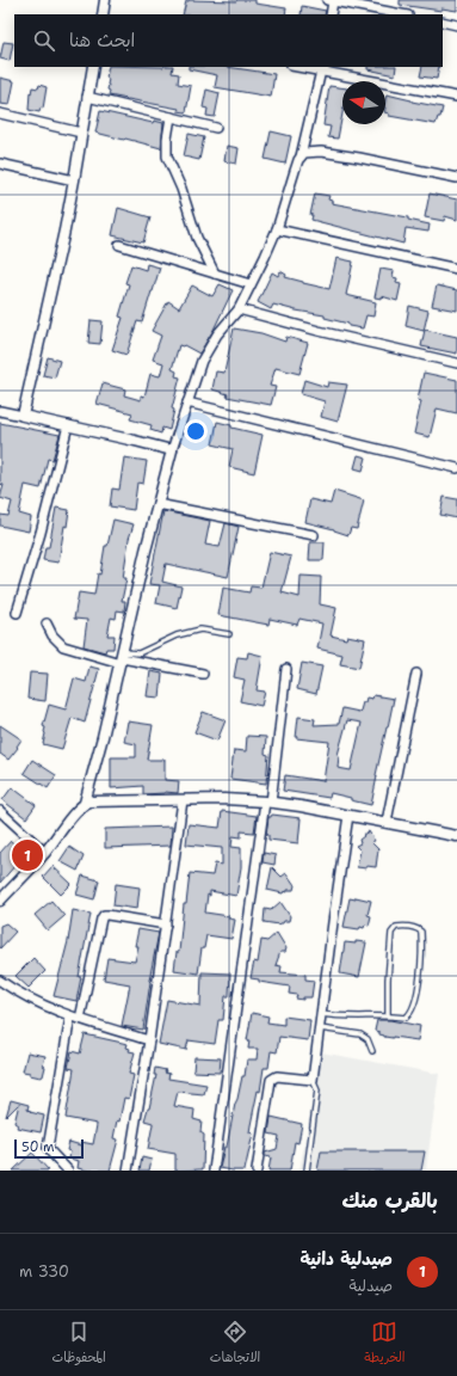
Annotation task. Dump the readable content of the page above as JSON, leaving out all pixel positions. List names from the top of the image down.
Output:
{
  "scale_bar": "50 m",
  "north": "left",
  "page": {
    "search": "ابحث هنا",
    "pins": "1",
    "scale": "50 m",
    "heading": "بالقرب منك",
    "list": [
      {
        "mark": "1",
        "name": "صيدلية دانية",
        "note": "صيدلية",
        "value": "330 m"
      }
    ],
    "nav": ["الخريطة", "الاتجاهات", "المحفوظات"]
  }
}
